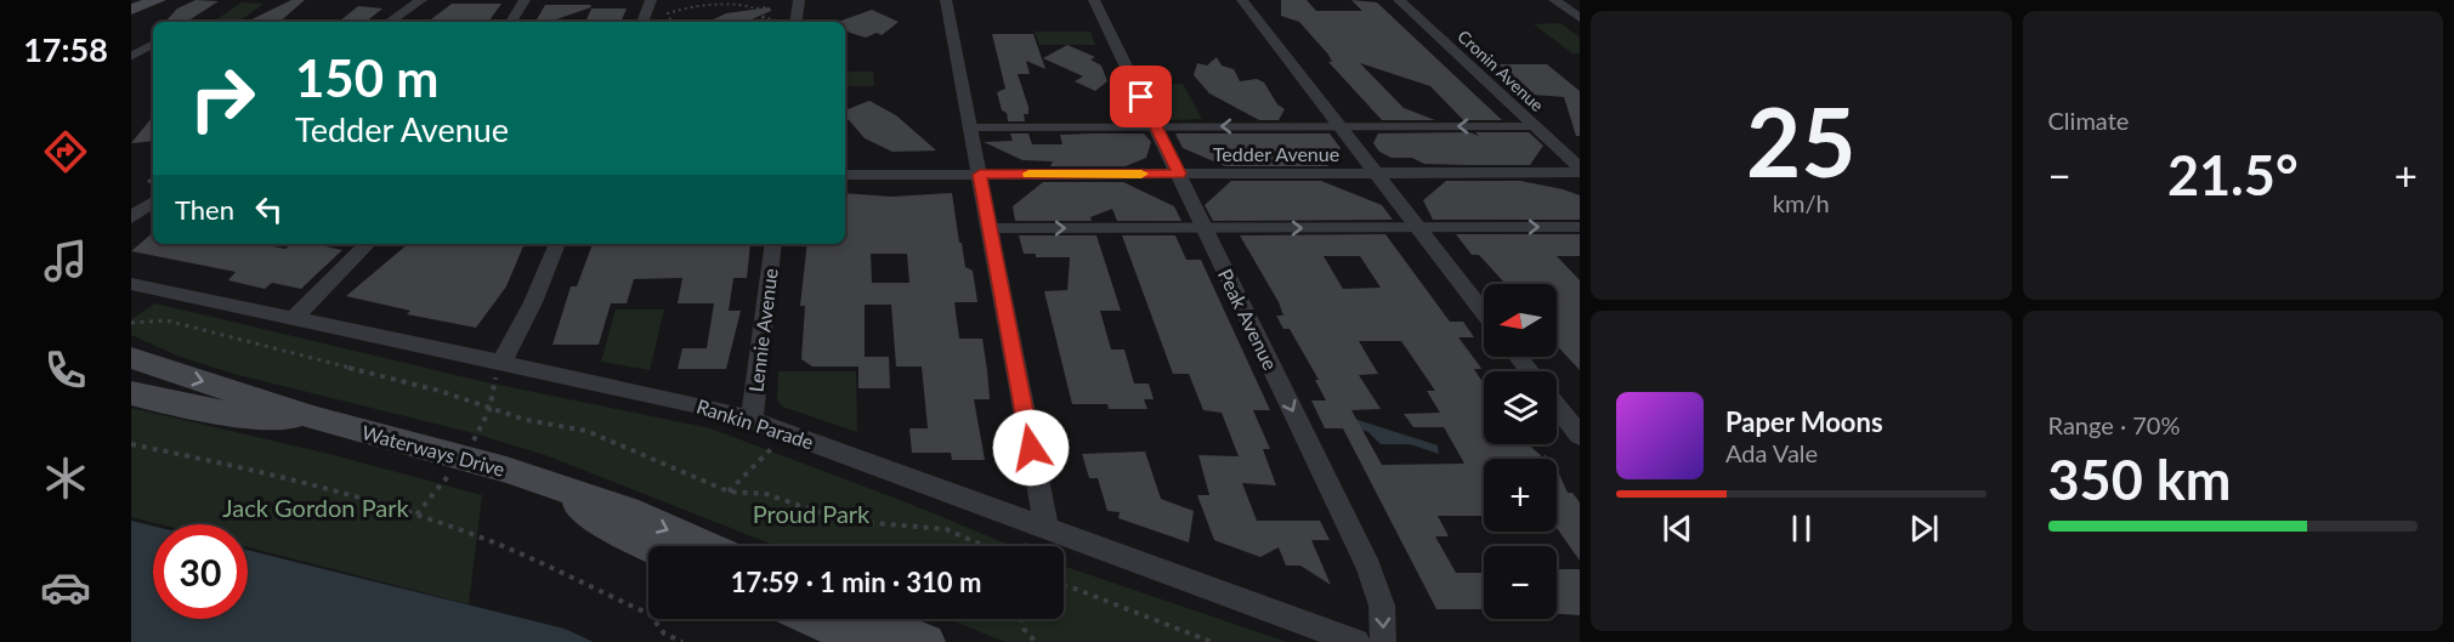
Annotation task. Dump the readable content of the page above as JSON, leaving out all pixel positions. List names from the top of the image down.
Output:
{
  "streets": {
    "street": [
      "Cronin Avenue",
      "Tedder Avenue",
      "Peak Avenue",
      "Lennie Avenue",
      "Rankin Parade",
      "Waterways Drive"
    ]
  },
  "crossings": [
    ["Cronin Avenue", "Tedder Avenue"],
    ["Tedder Avenue", "Peak Avenue"],
    ["Lennie Avenue", "Rankin Parade"]
  ],
  "one_way": ["Peak Avenue"],
  "parks": ["Jack Gordon Park", "Proud Park"],
  "north": "left",
  "page": {
    "tabs": "17:58",
    "tile": [
      ["25", "km/h"],
      "Climate",
      ["Range · 70%", "350 km"]
    ],
    "turn": ["150 m", "Tedder Avenue"],
    "heat": ["−", "21.5°", "+"],
    "then": "Then",
    "map_buttons": ["+", "−"],
    "song": ["Paper Moons", "Ada Vale"],
    "limit": "30",
    "trip": "17:59 · 1 min · 310 m"
  }
}
